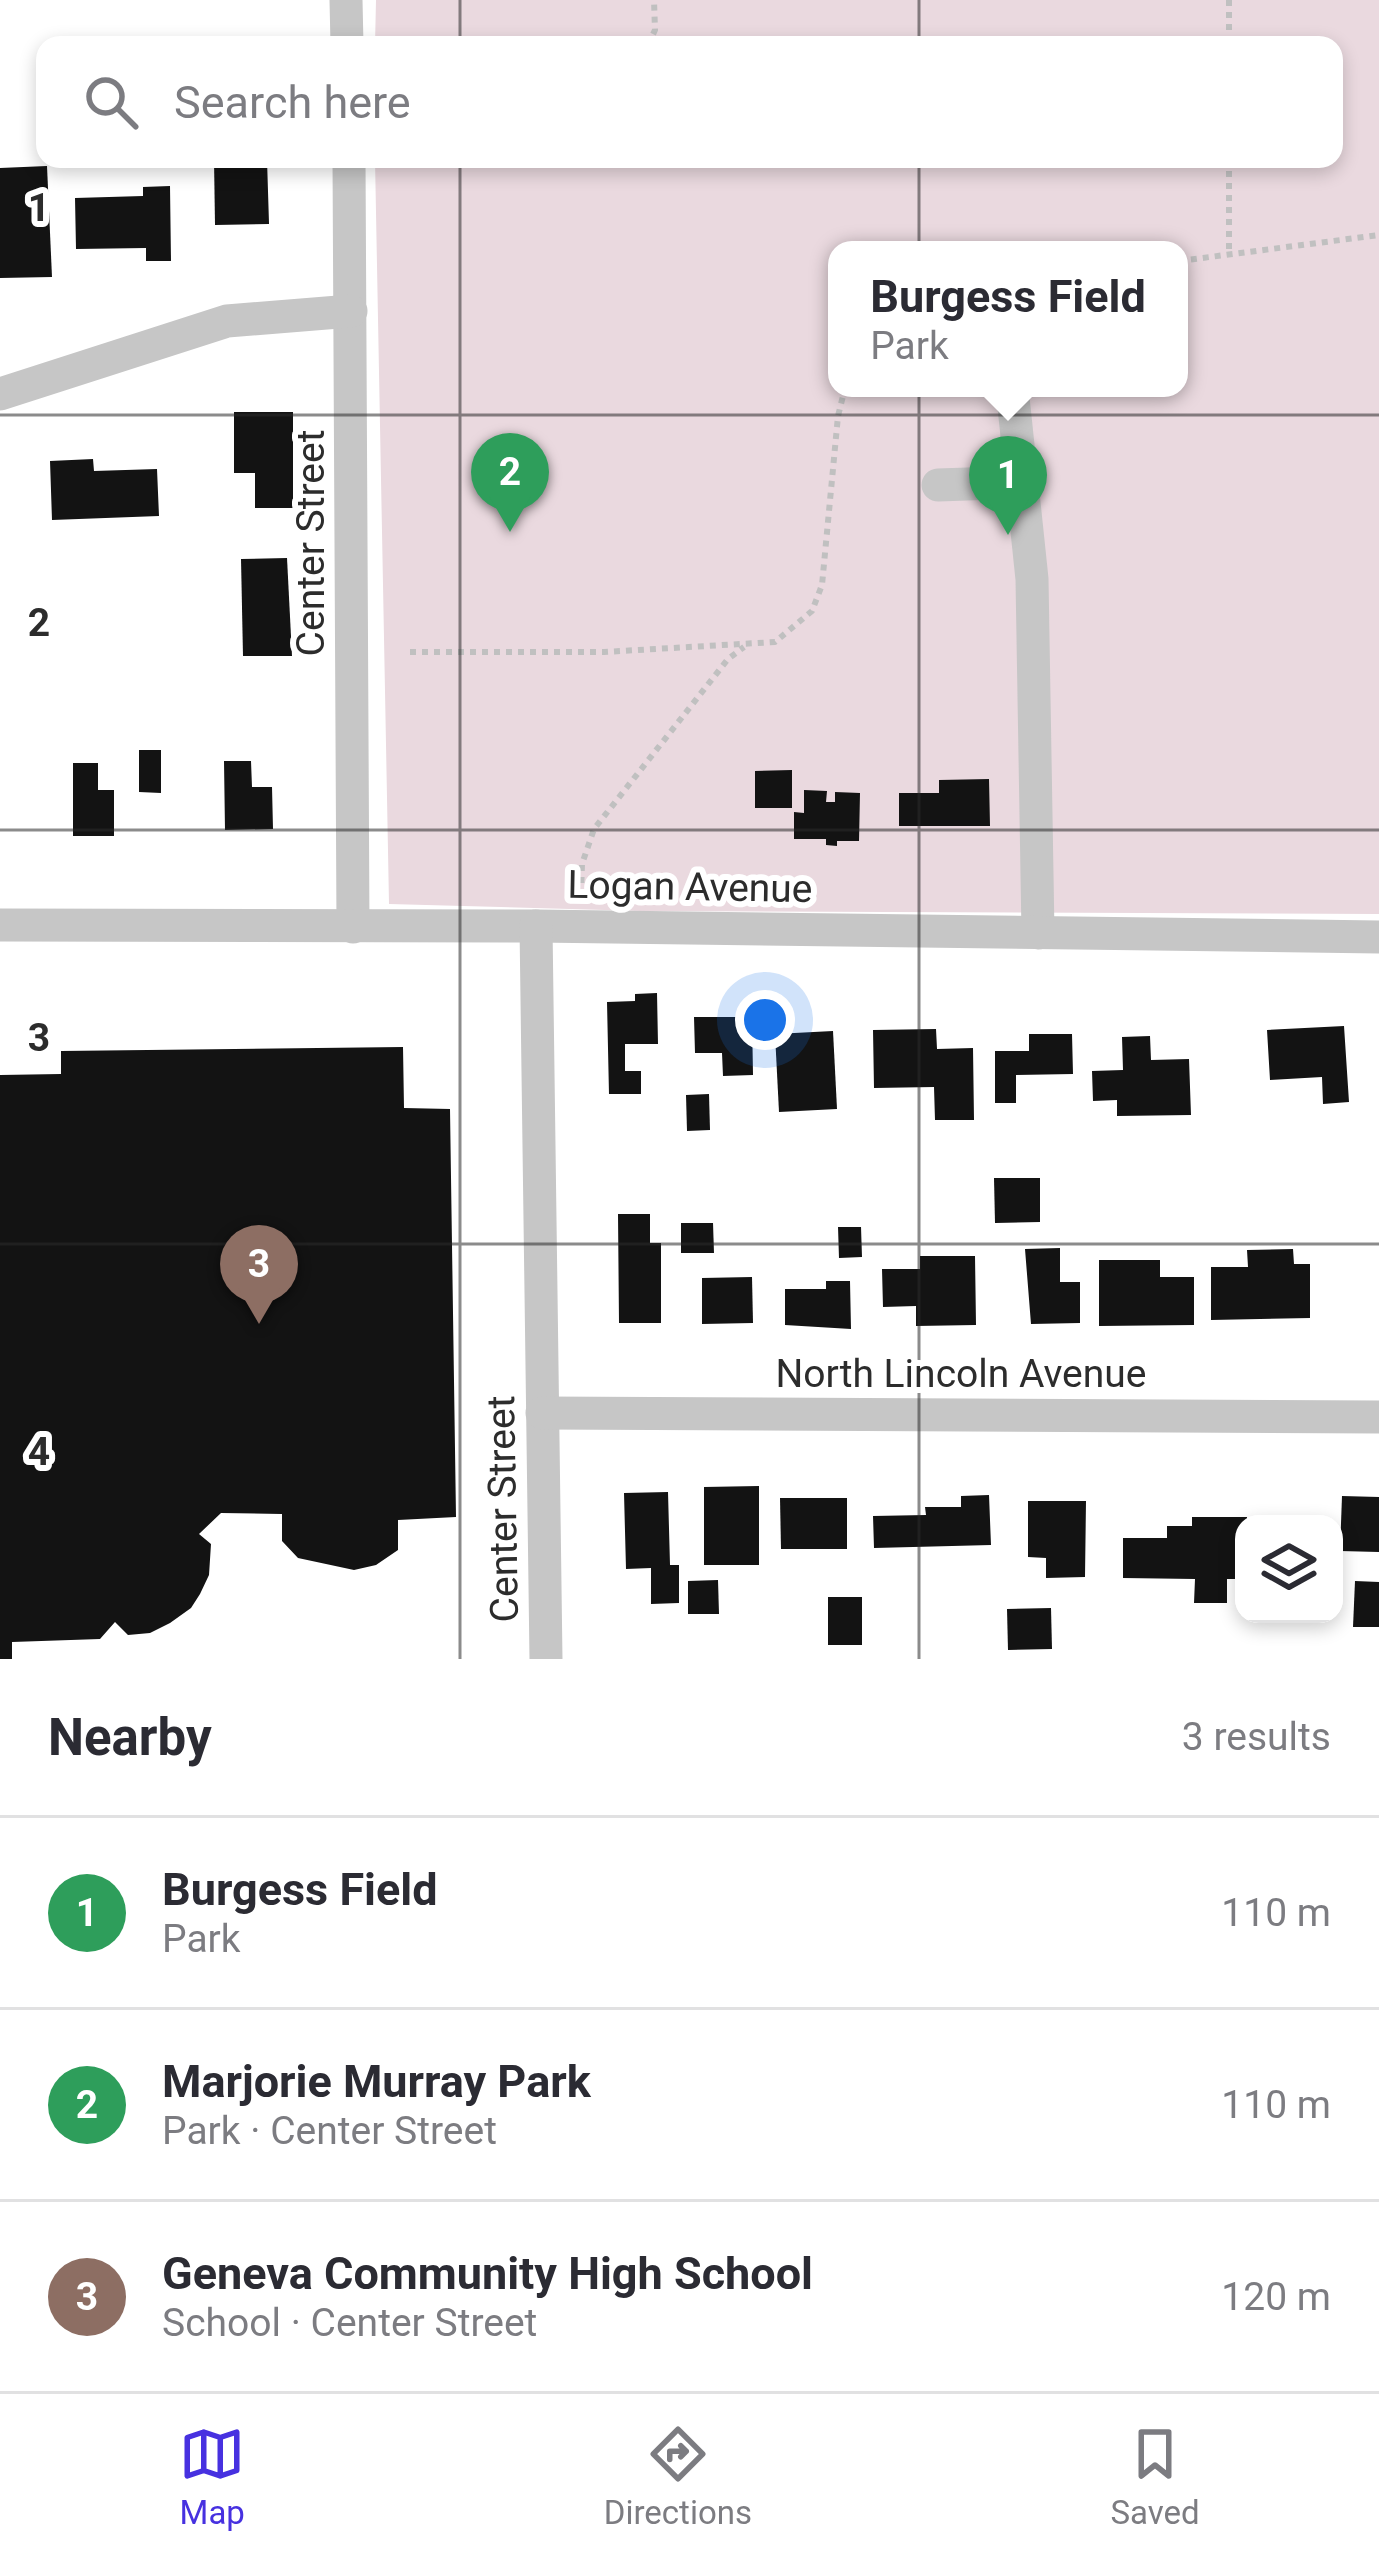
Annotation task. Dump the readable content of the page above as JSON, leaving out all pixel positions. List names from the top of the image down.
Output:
{
  "streets": {
    "street": ["Center Street", "Logan Avenue", "North Lincoln Avenue"]
  },
  "crossings": [
    ["Center Street", "Logan Avenue"],
    ["Center Street", "North Lincoln Avenue"]
  ],
  "page": {
    "search": "Search here",
    "popup": ["Burgess Field", "Park"],
    "pins": ["2", "1", "3"],
    "heading": ["Nearby", "3 results"],
    "list": [
      {
        "mark": "1",
        "name": "Burgess Field",
        "note": "Park",
        "value": "110 m"
      },
      {
        "mark": "2",
        "name": "Marjorie Murray Park",
        "note": "Park · Center Street",
        "value": "110 m"
      },
      {
        "mark": "3",
        "name": "Geneva Community High School",
        "note": "School · Center Street",
        "value": "120 m"
      }
    ],
    "nav": ["Map", "Directions", "Saved"]
  },
  "grid": {
    "rows": [
      "1",
      "2",
      "3",
      "4"
    ]
  }
}
